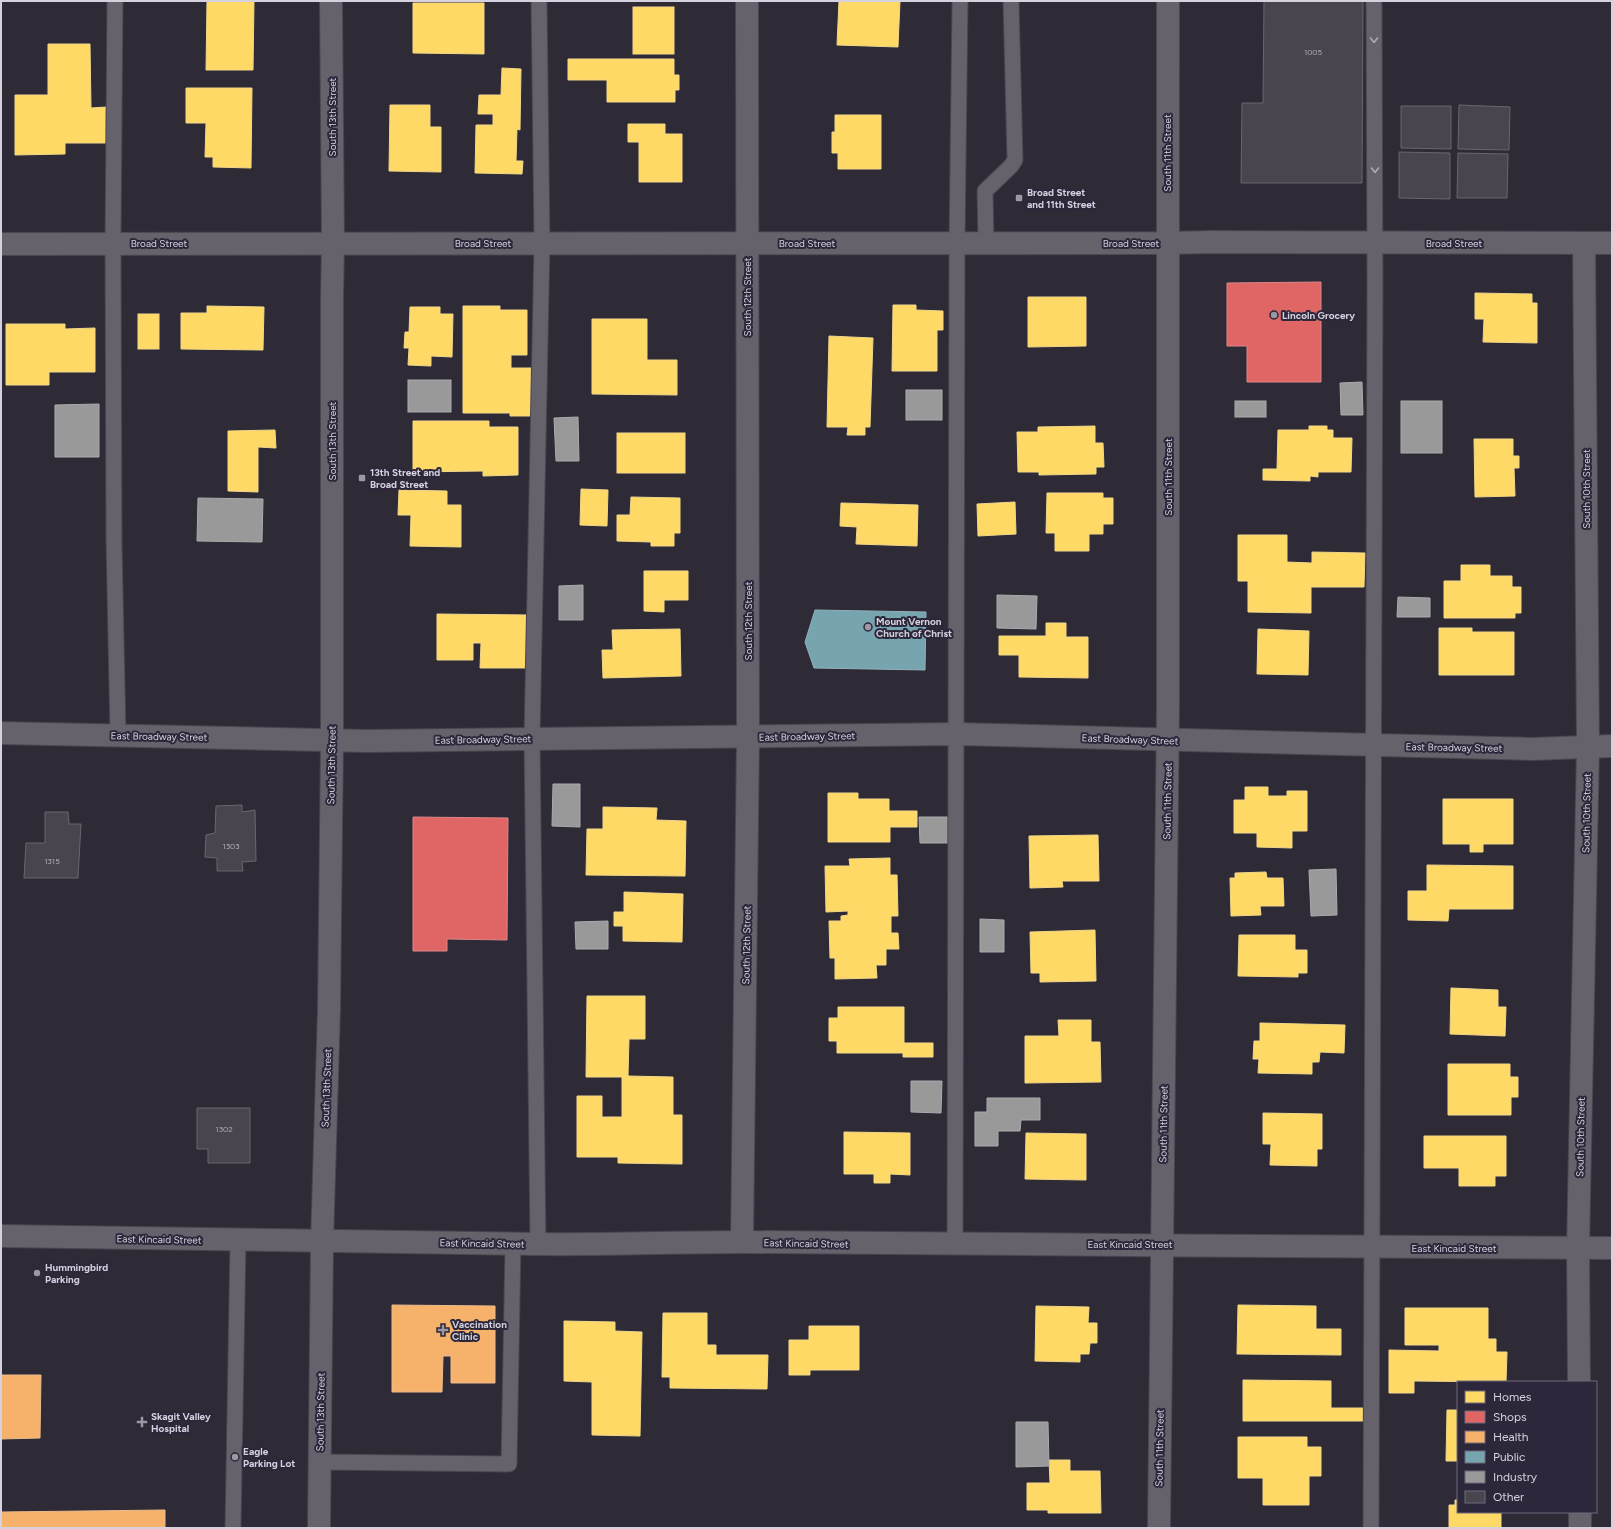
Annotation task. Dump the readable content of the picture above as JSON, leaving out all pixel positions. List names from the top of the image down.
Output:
{
  "streets": {
    "street": [
      "South 13th Street",
      "South 11th Street",
      "Broad Street",
      "South 12th Street",
      "South 10th Street",
      "East Broadway Street",
      "East Kincaid Street"
    ]
  },
  "crossings": [
    ["South 13th Street", "Broad Street"],
    ["South 13th Street", "East Broadway Street"],
    ["South 13th Street", "East Kincaid Street"],
    ["South 11th Street", "Broad Street"],
    ["South 11th Street", "East Broadway Street"],
    ["South 11th Street", "East Kincaid Street"],
    ["Broad Street", "South 12th Street"],
    ["Broad Street", "South 10th Street"],
    ["South 12th Street", "East Broadway Street"],
    ["South 12th Street", "East Kincaid Street"],
    ["South 10th Street", "East Broadway Street"],
    ["South 10th Street", "East Kincaid Street"]
  ],
  "places": {
    "transit": ["Broad Street and 11th Street", "13th Street and Broad Street"],
    "other": [
      "Lincoln Grocery",
      "Mount Vernon Church of Christ",
      "Hummingbird Parking",
      "Eagle Parking Lot"
    ],
    "health": ["Vaccination Clinic", "Skagit Valley Hospital"]
  },
  "house_numbers": [
    "1005",
    "1303",
    "1315",
    "1302"
  ],
  "legend": [
    "Homes",
    "Shops",
    "Health",
    "Public",
    "Industry",
    "Other"
  ]
}
